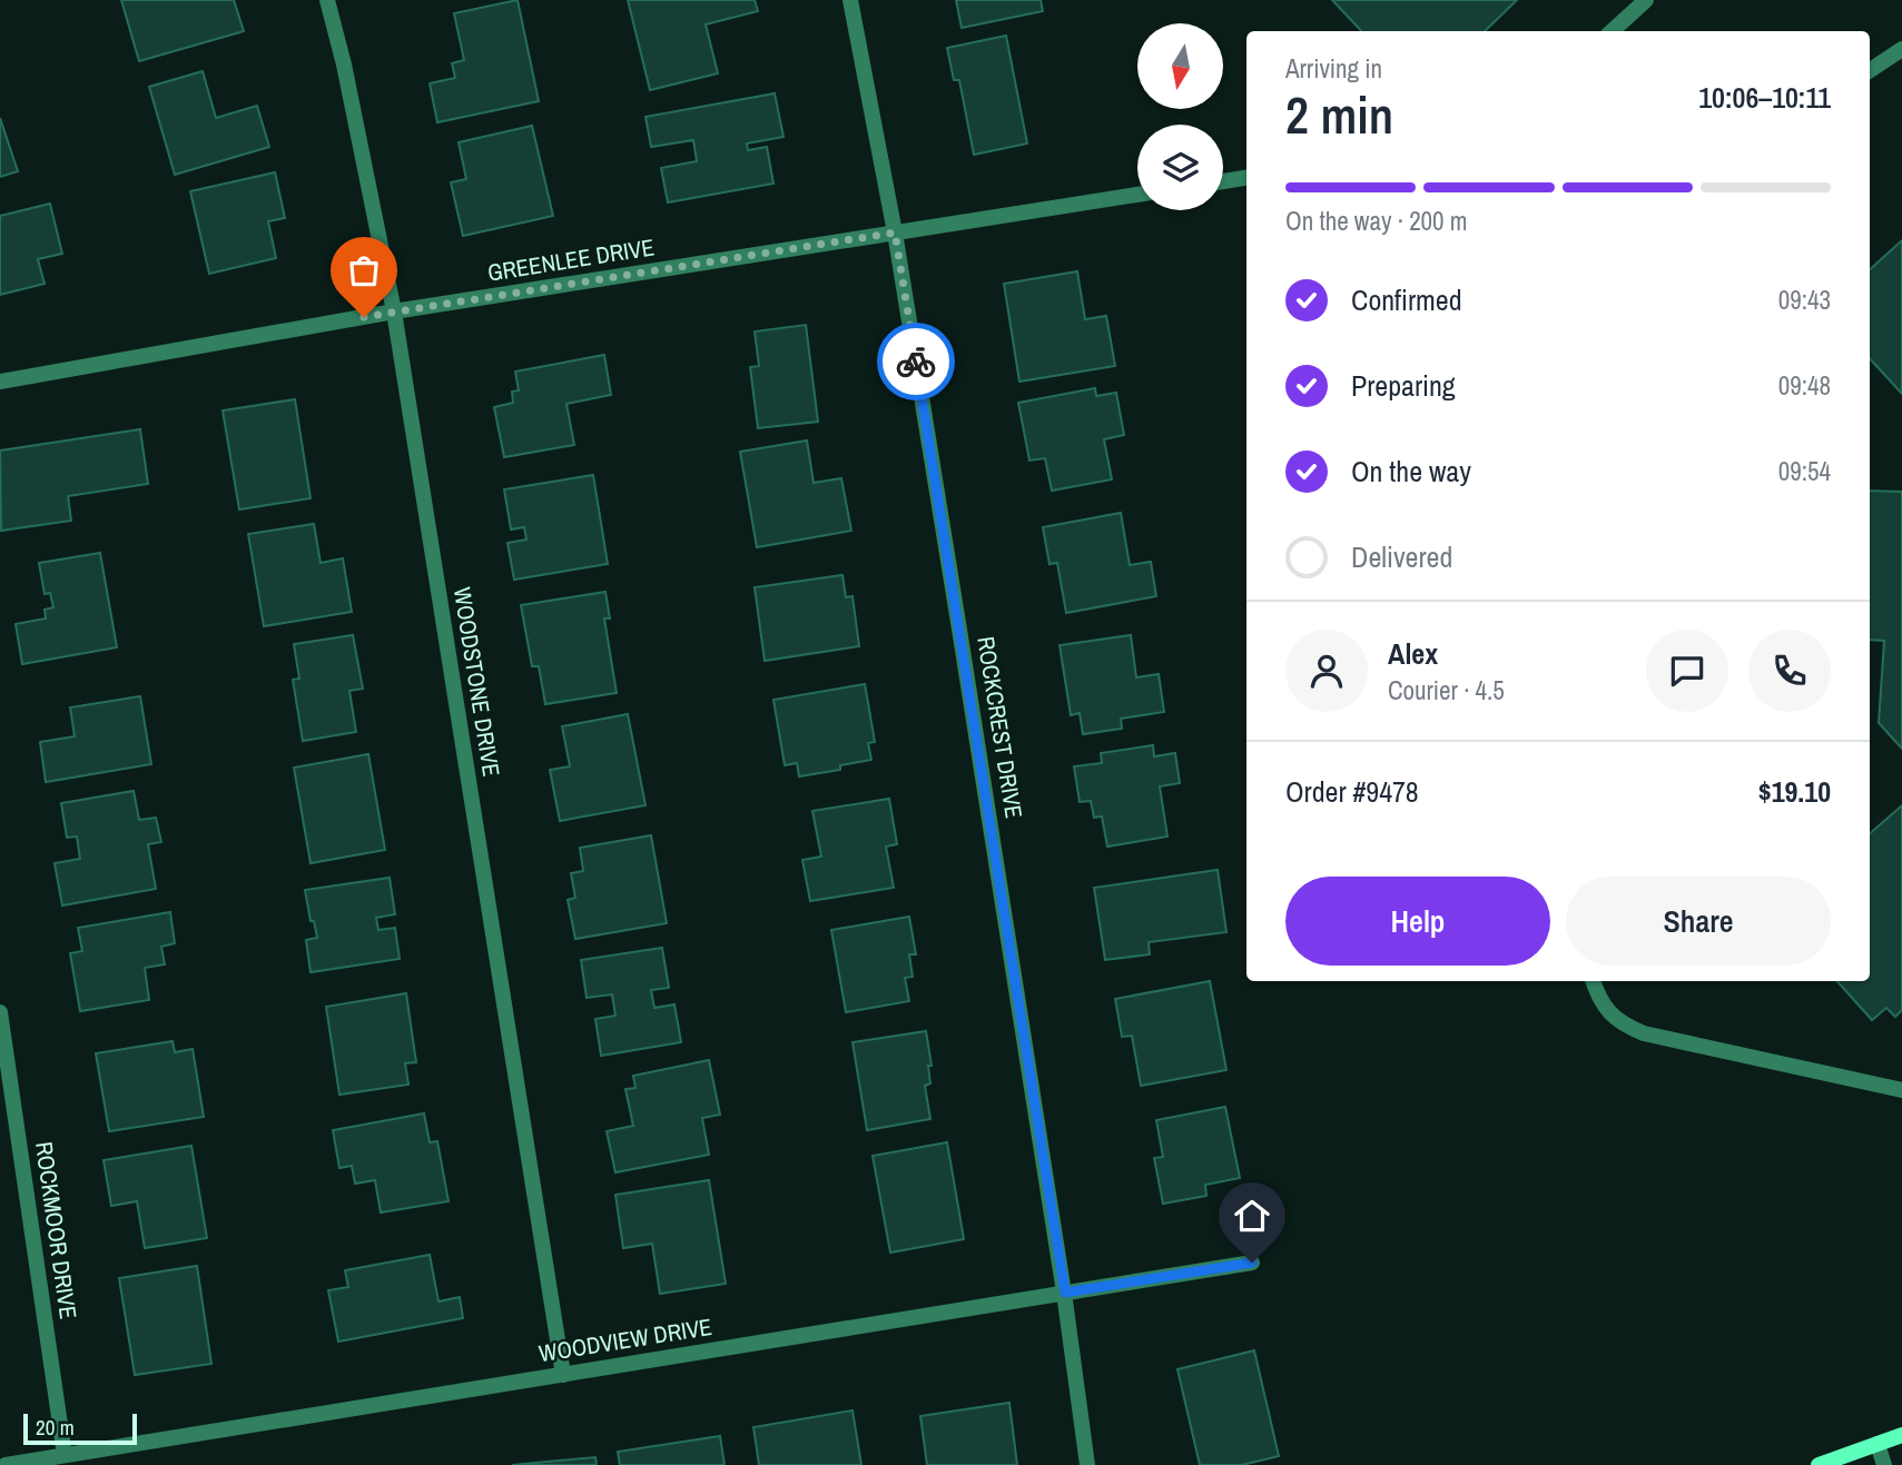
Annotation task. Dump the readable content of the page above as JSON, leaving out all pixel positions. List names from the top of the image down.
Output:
{
  "streets": {
    "street": [
      "GREENLEE DRIVE",
      "WOODSTONE DRIVE",
      "ROCKCREST DRIVE",
      "ROCKMOOR DRIVE",
      "WOODVIEW DRIVE"
    ]
  },
  "crossings": [
    ["GREENLEE DRIVE", "WOODSTONE DRIVE"],
    ["GREENLEE DRIVE", "ROCKCREST DRIVE"],
    ["WOODSTONE DRIVE", "WOODVIEW DRIVE"],
    ["ROCKCREST DRIVE", "WOODVIEW DRIVE"],
    ["ROCKMOOR DRIVE", "WOODVIEW DRIVE"]
  ],
  "scale_bar": "20 m",
  "north": "bottom",
  "page": {
    "heading": ["2 min", "Arriving in", "10:06–10:11"],
    "panel": [
      "Alex",
      "Courier · 4.5",
      "Order #9478",
      "$19.10"
    ],
    "bar": "On the way · 200 m",
    "list": [
      ["Confirmed", "09:43"],
      ["Preparing", "09:48"],
      ["On the way", "09:54"],
      "Delivered"
    ],
    "buttons": ["Help", "Share"],
    "scale": "20 m"
  }
}
